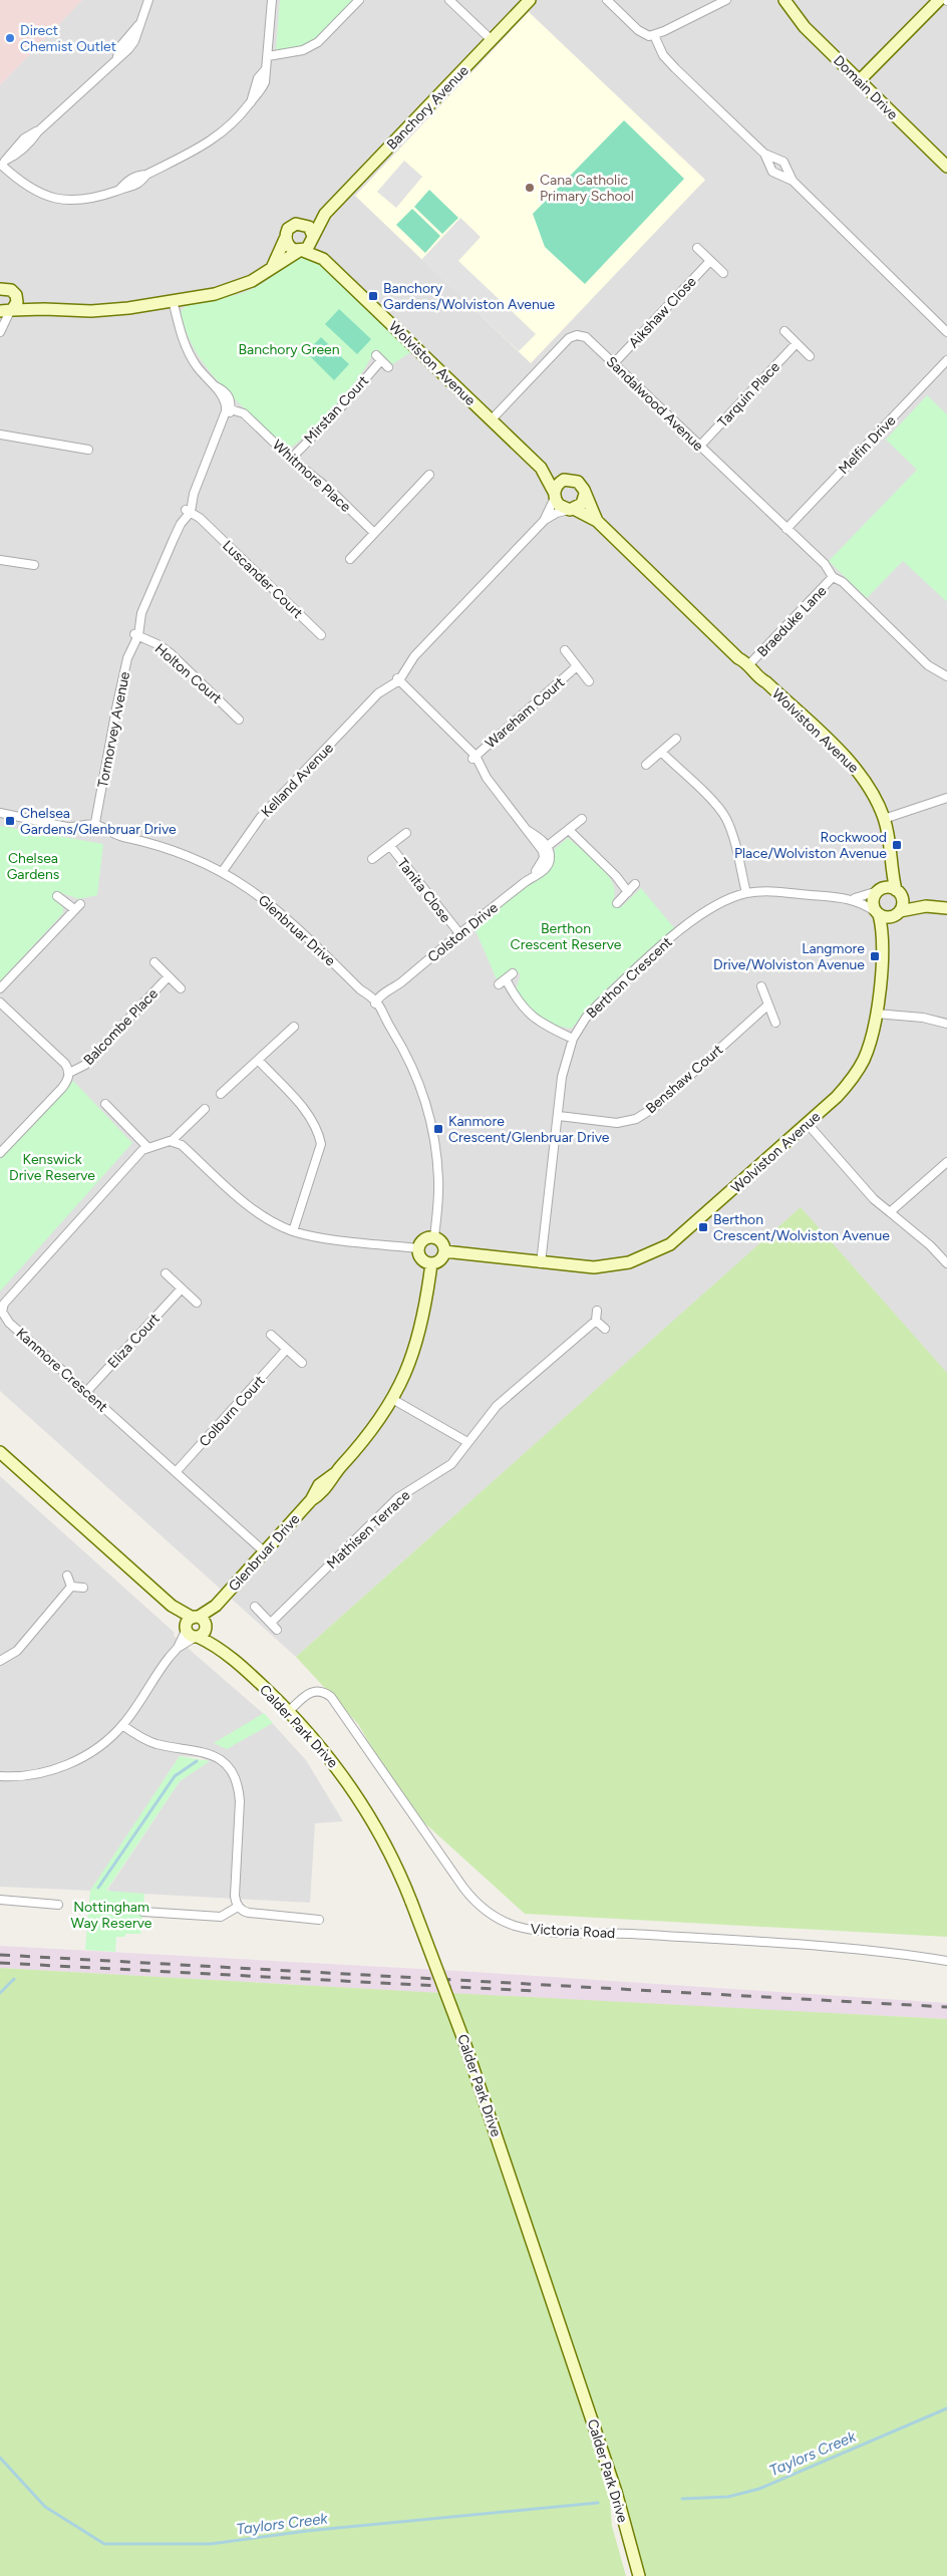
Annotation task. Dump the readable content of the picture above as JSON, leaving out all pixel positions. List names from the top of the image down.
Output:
{
  "streets": {
    "street": [
      "Domain Drive",
      "Banchory Avenue",
      "Aikshaw Close",
      "Wolviston Avenue",
      "Tarquin Place",
      "Sandalwood Avenue",
      "Mirstan Court",
      "Melfin Drive",
      "Whitmore Place",
      "Luscander Court",
      "Braeduke Lane",
      "Holton Court",
      "Wareham Court",
      "Tormorvey Avenue",
      "Kelland Avenue",
      "Tanita Close",
      "Glenbruar Drive",
      "Colston Drive",
      "Berthon Crescent",
      "Balcombe Place",
      "Benshaw Court",
      "Eliza Court",
      "Kanmore Crescent",
      "Colburn Court",
      "Mathisen Terrace",
      "Calder Park Drive",
      "Victoria Road"
    ]
  },
  "crossings": [
    ["Banchory Avenue", "Wolviston Avenue"],
    ["Aikshaw Close", "Sandalwood Avenue"],
    ["Wolviston Avenue", "Sandalwood Avenue"],
    ["Wolviston Avenue", "Braeduke Lane"],
    ["Wolviston Avenue", "Kelland Avenue"],
    ["Wolviston Avenue", "Glenbruar Drive"],
    ["Wolviston Avenue", "Berthon Crescent"],
    ["Tarquin Place", "Sandalwood Avenue"],
    ["Sandalwood Avenue", "Melfin Drive"],
    ["Sandalwood Avenue", "Braeduke Lane"],
    ["Mirstan Court", "Whitmore Place"],
    ["Whitmore Place", "Tormorvey Avenue"],
    ["Luscander Court", "Tormorvey Avenue"],
    ["Holton Court", "Tormorvey Avenue"],
    ["Tormorvey Avenue", "Glenbruar Drive"],
    ["Kelland Avenue", "Glenbruar Drive"],
    ["Tanita Close", "Colston Drive"],
    ["Glenbruar Drive", "Colston Drive"],
    ["Glenbruar Drive", "Kanmore Crescent"],
    ["Glenbruar Drive", "Calder Park Drive"],
    ["Berthon Crescent", "Benshaw Court"],
    ["Eliza Court", "Kanmore Crescent"],
    ["Kanmore Crescent", "Colburn Court"],
    ["Calder Park Drive", "Victoria Road"]
  ],
  "water": ["Taylors Creek"],
  "parks": [
    "Banchory Green",
    "Chelsea Gardens",
    "Berthon Crescent Reserve",
    "Kenswick Drive Reserve",
    "Nottingham Way Reserve"
  ],
  "places": {
    "other": ["Direct Chemist Outlet", "Cana Catholic Primary School"],
    "transit": [
      "Banchory Gardens/Wolviston Avenue",
      "Chelsea Gardens/Glenbruar Drive",
      "Rockwood Place/Wolviston Avenue",
      "Langmore Drive/Wolviston Avenue",
      "Kanmore Crescent/Glenbruar Drive",
      "Berthon Crescent/Wolviston Avenue"
    ]
  }
}
